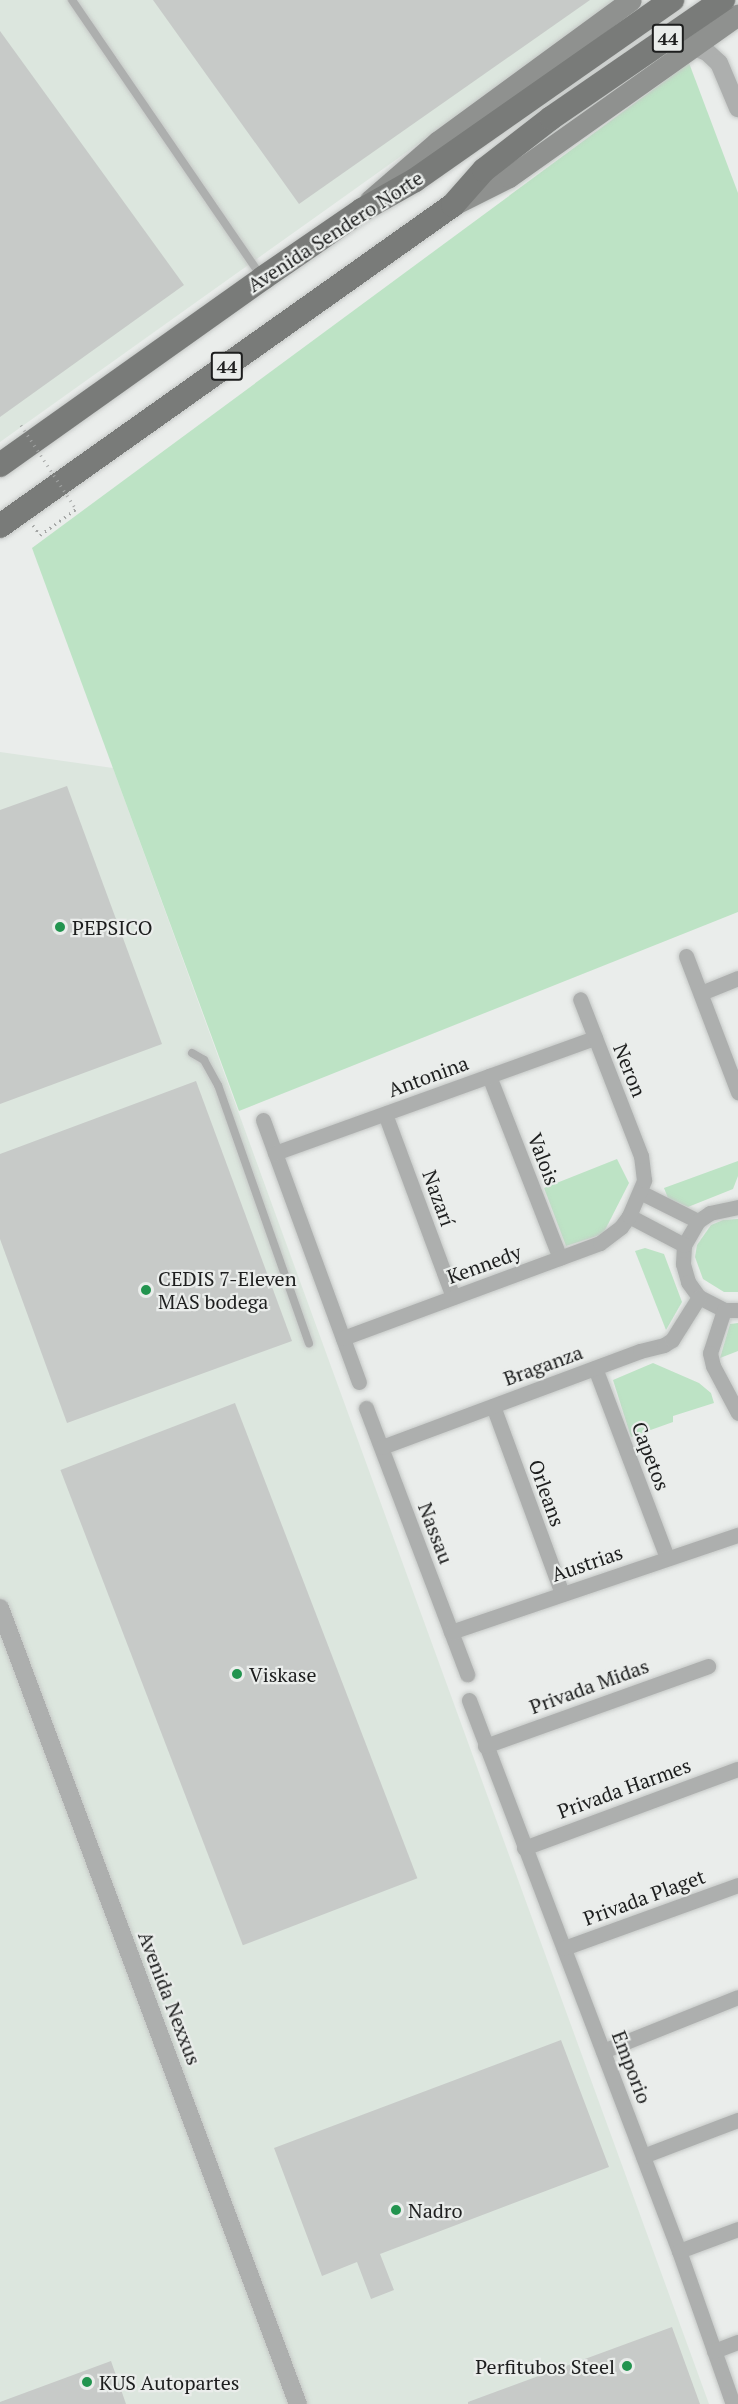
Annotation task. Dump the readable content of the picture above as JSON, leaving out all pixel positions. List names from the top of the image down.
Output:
{
  "streets": {
    "main road": ["44", "Avenida Sendero Norte"],
    "street": [
      "Neron",
      "Antonina",
      "Valois",
      "Nazarí",
      "Kennedy",
      "Braganza",
      "Capetos",
      "Orleans",
      "Nassau",
      "Austrias",
      "Privada Midas",
      "Privada Harmes",
      "Privada Plaget",
      "Avenida Nexxus",
      "Emporio"
    ]
  },
  "crossings": [
    ["Neron", "Antonina"],
    ["Neron", "Kennedy"],
    ["Antonina", "Valois"],
    ["Antonina", "Nazarí"],
    ["Valois", "Kennedy"],
    ["Nazarí", "Kennedy"],
    ["Braganza", "Capetos"],
    ["Braganza", "Orleans"],
    ["Braganza", "Nassau"],
    ["Capetos", "Austrias"],
    ["Orleans", "Austrias"],
    ["Nassau", "Austrias"],
    ["Privada Midas", "Emporio"],
    ["Privada Harmes", "Emporio"],
    ["Privada Plaget", "Emporio"]
  ],
  "places": [
    "PEPSICO",
    "CEDIS 7-Eleven MAS bodega",
    "Viskase",
    "Nadro",
    "Perfitubos Steel",
    "KUS Autopartes"
  ]
}
